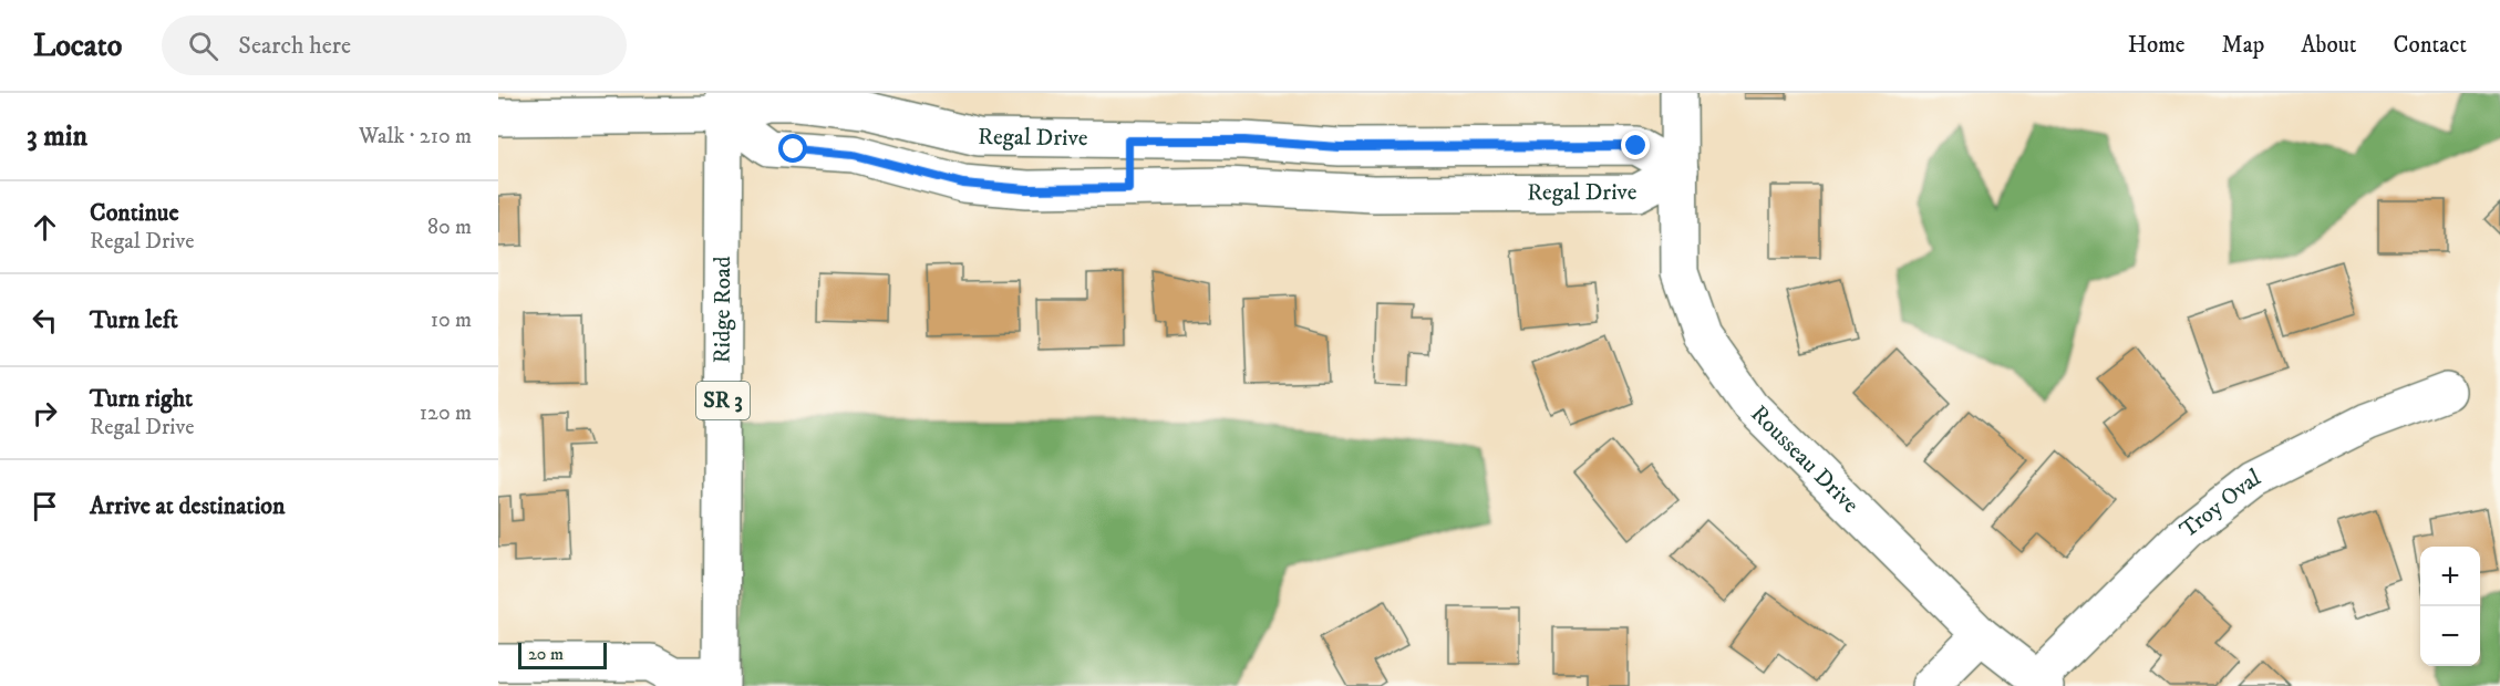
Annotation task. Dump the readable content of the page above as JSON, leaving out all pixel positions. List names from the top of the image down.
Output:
{
  "streets": {
    "street": [
      "Regal Drive",
      "Ridge Road",
      "SR 3",
      "Rousseau Drive",
      "Troy Oval"
    ]
  },
  "crossings": [
    ["Regal Drive", "Ridge Road"],
    ["Regal Drive", "Rousseau Drive"],
    ["Rousseau Drive", "Troy Oval"]
  ],
  "scale_bar": "20 m",
  "page": {
    "header": "Locato",
    "search": "Search here",
    "nav": [
      "Home",
      "Map",
      "About",
      "Contact"
    ],
    "heading": ["3 min", "Walk · 210 m"],
    "list": [
      ["Continue", "Regal Drive", "80 m"],
      ["Turn left", "10 m"],
      ["Turn right", "Regal Drive", "120 m"],
      "Arrive at destination"
    ],
    "map_buttons": ["+", "−"],
    "scale": "20 m"
  }
}
